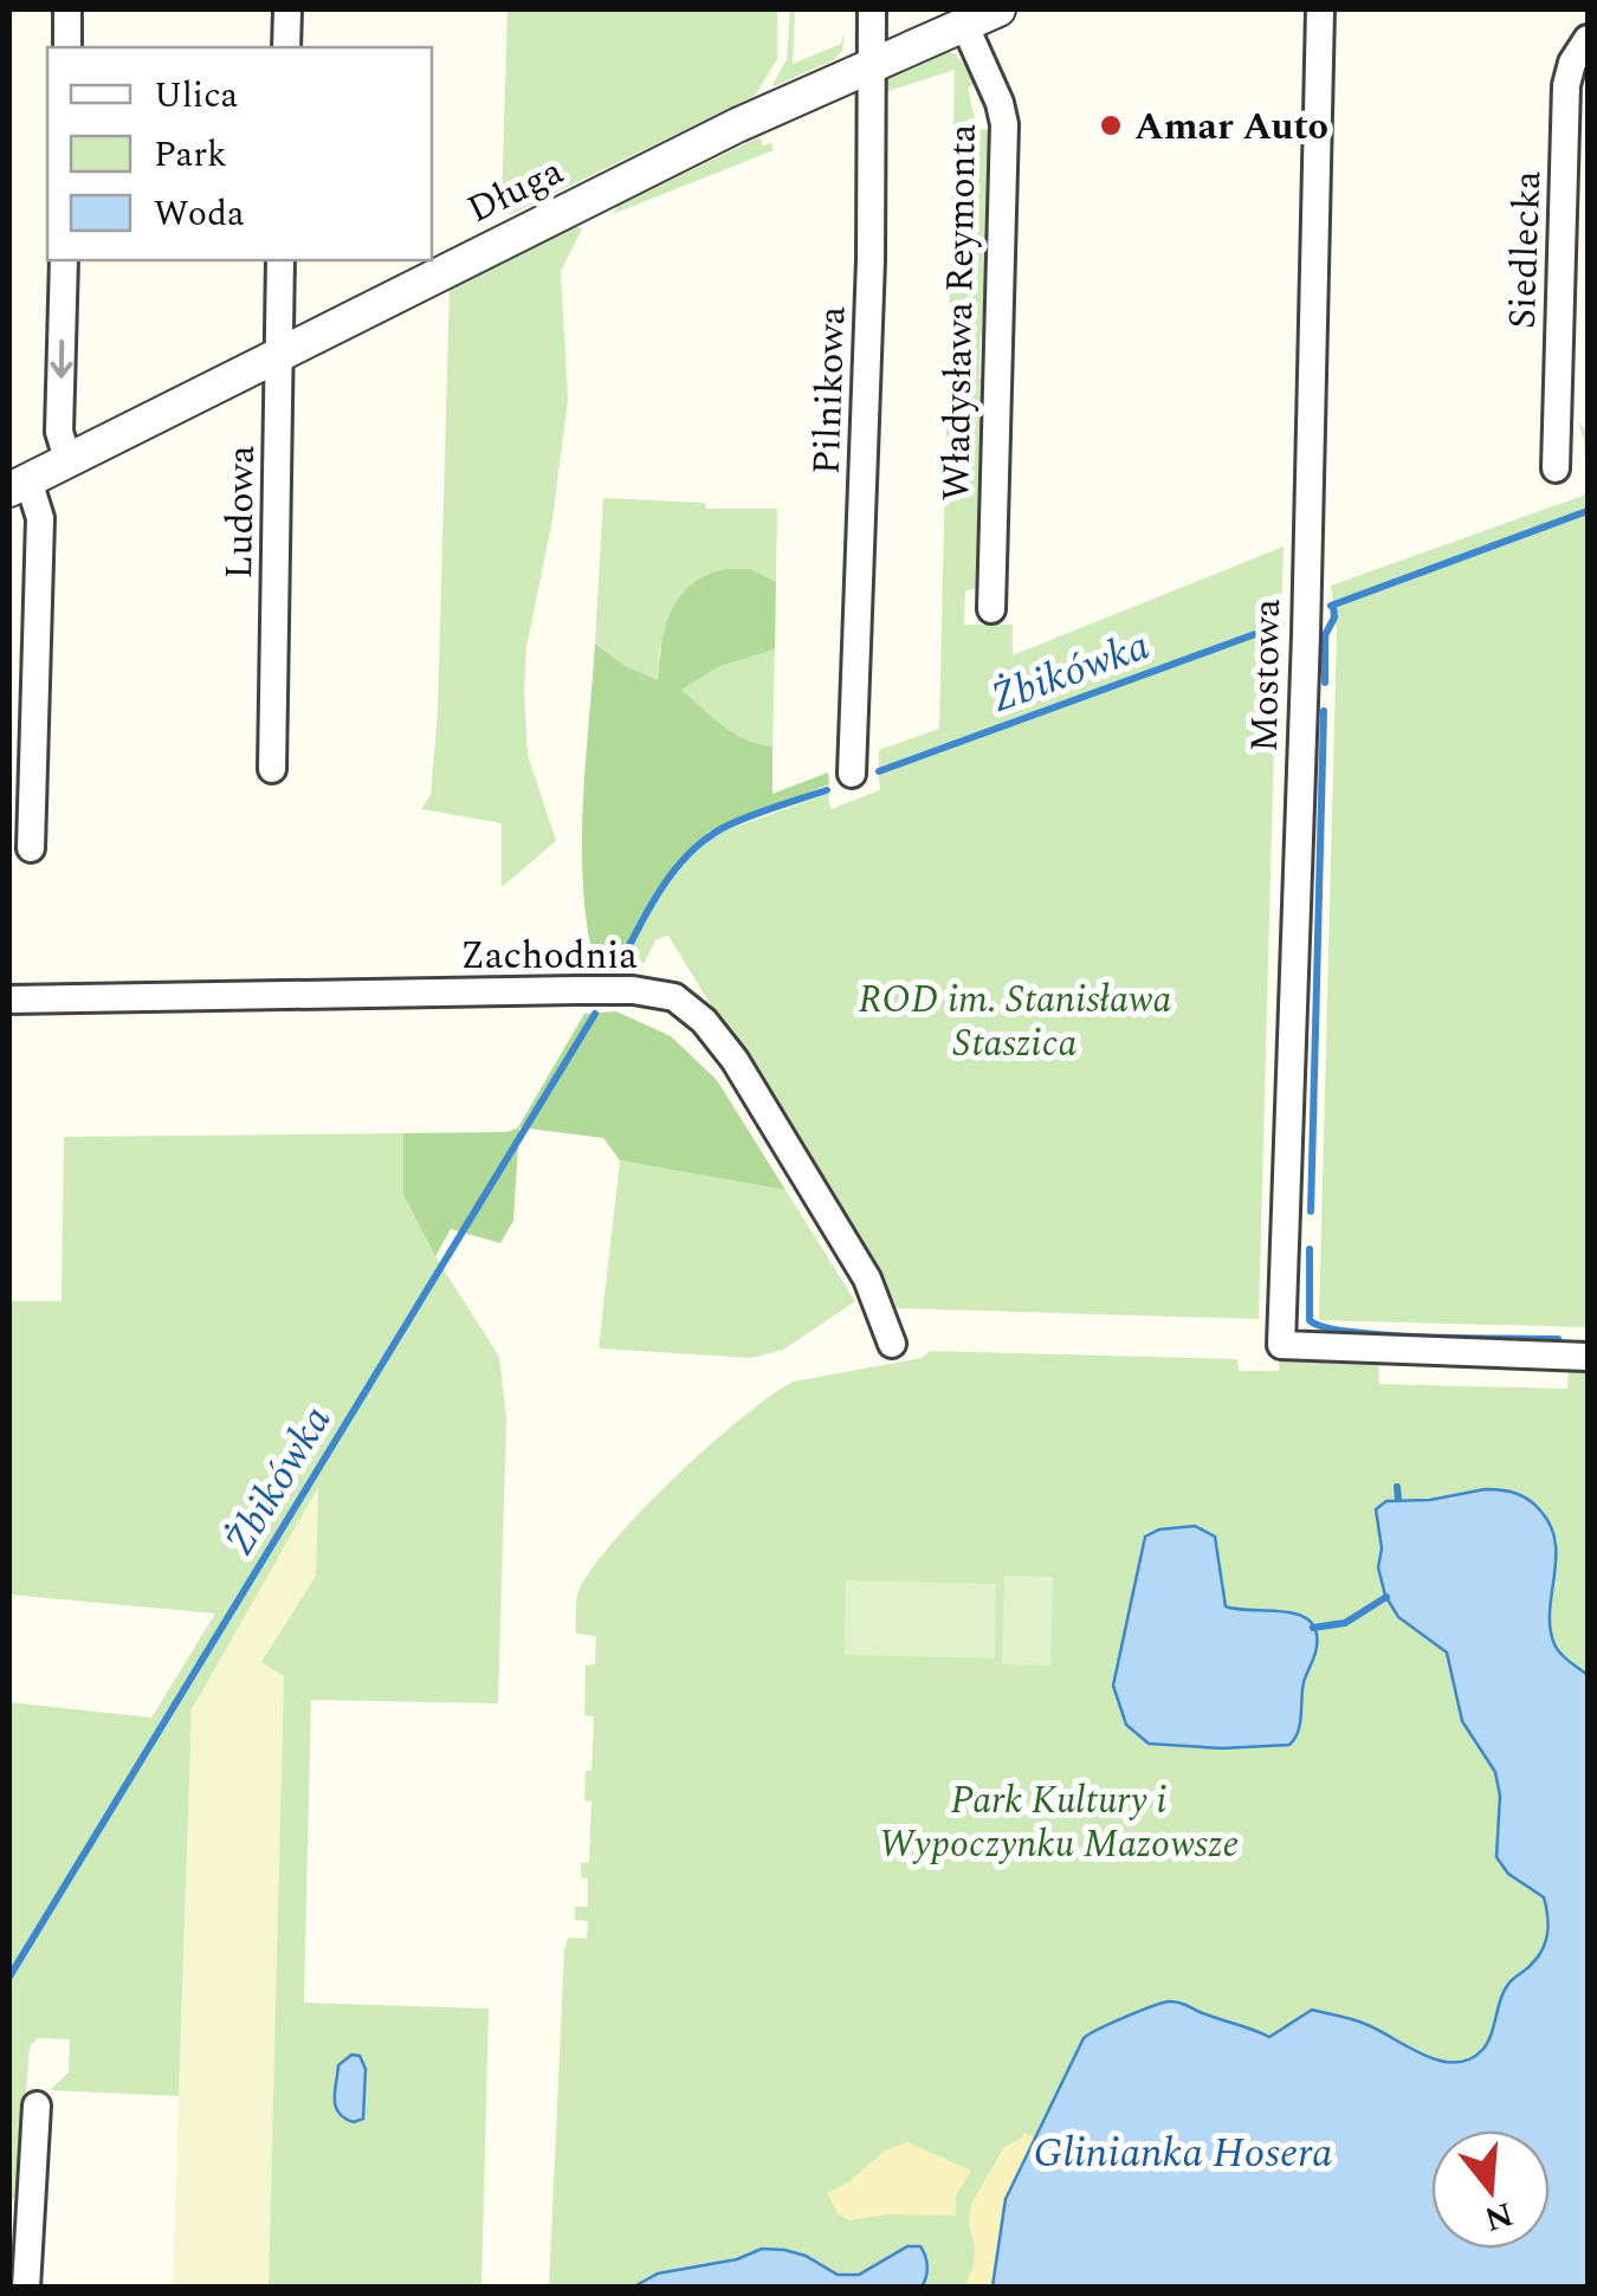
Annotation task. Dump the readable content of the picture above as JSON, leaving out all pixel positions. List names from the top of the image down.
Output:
{
  "streets": {
    "street": [
      "Długa",
      "Siedlecka",
      "Władysława Reymonta",
      "Pilnikowa",
      "Ludowa",
      "Mostowa",
      "Zachodnia"
    ]
  },
  "crossings": [
    ["Długa", "Władysława Reymonta"],
    ["Długa", "Pilnikowa"],
    ["Długa", "Ludowa"]
  ],
  "water": ["Żbikówka", "Glinianka Hosera"],
  "parks": ["ROD im. Stanisława Staszica", "Park Kultury i Wypoczynku Mazowsze"],
  "places": ["Amar Auto"],
  "legend": ["Ulica", "Park", "Woda"],
  "north": "bottom"
}
